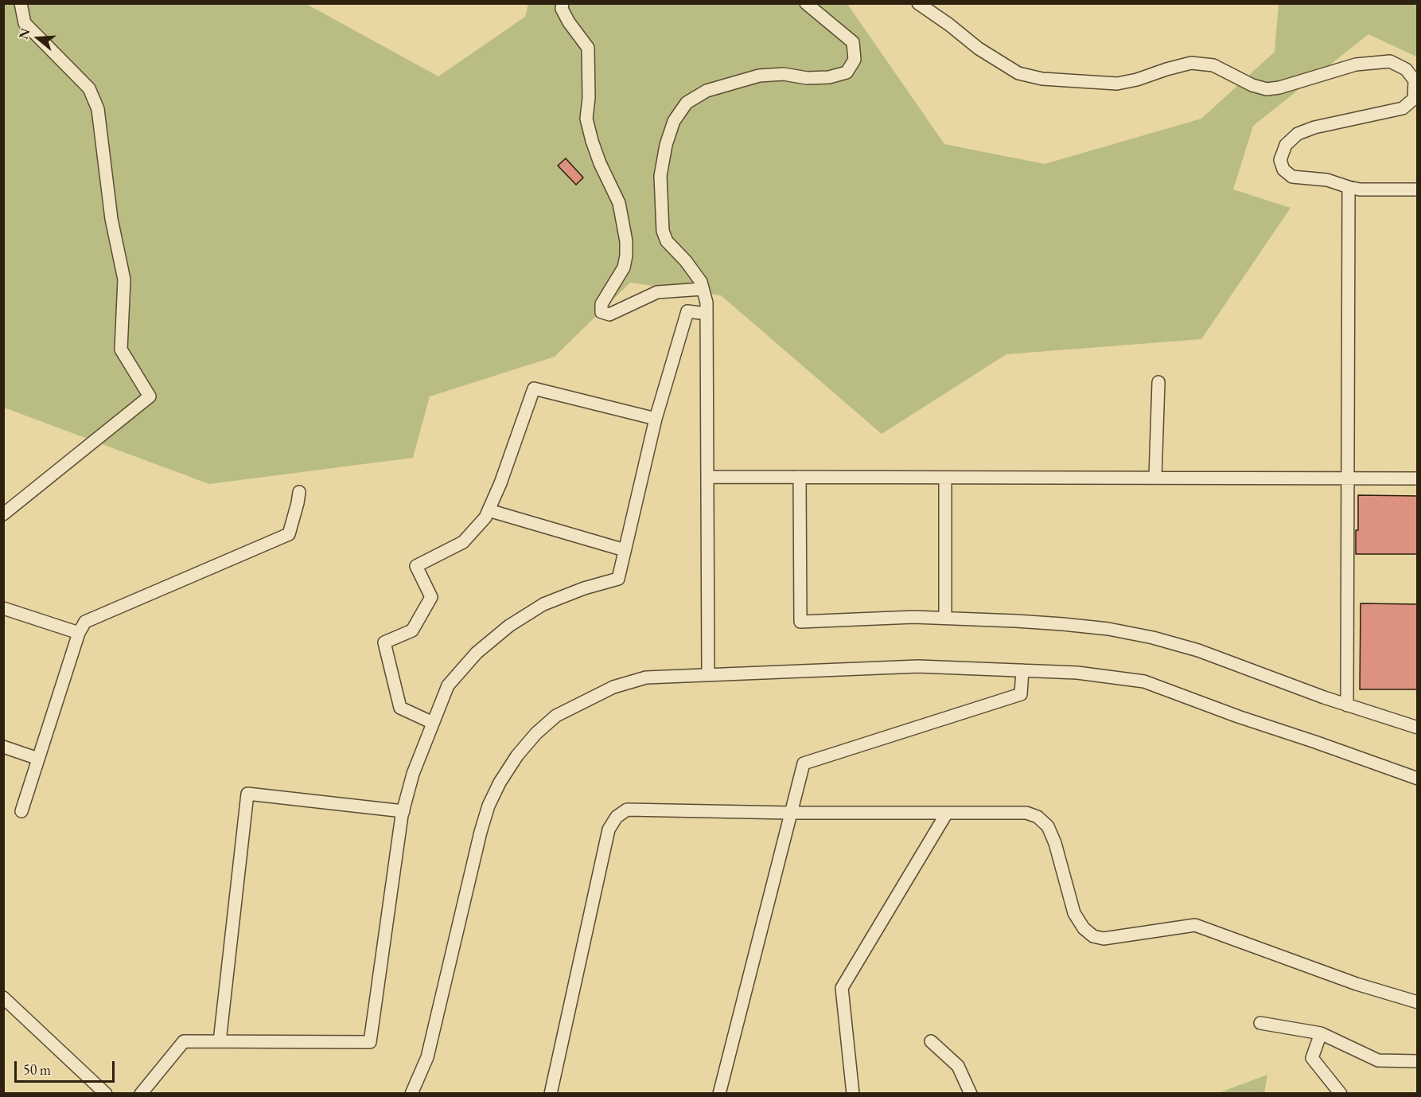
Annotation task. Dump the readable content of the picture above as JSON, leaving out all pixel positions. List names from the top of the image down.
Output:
{
  "scale_bar": "50 m",
  "north": "left"
}
